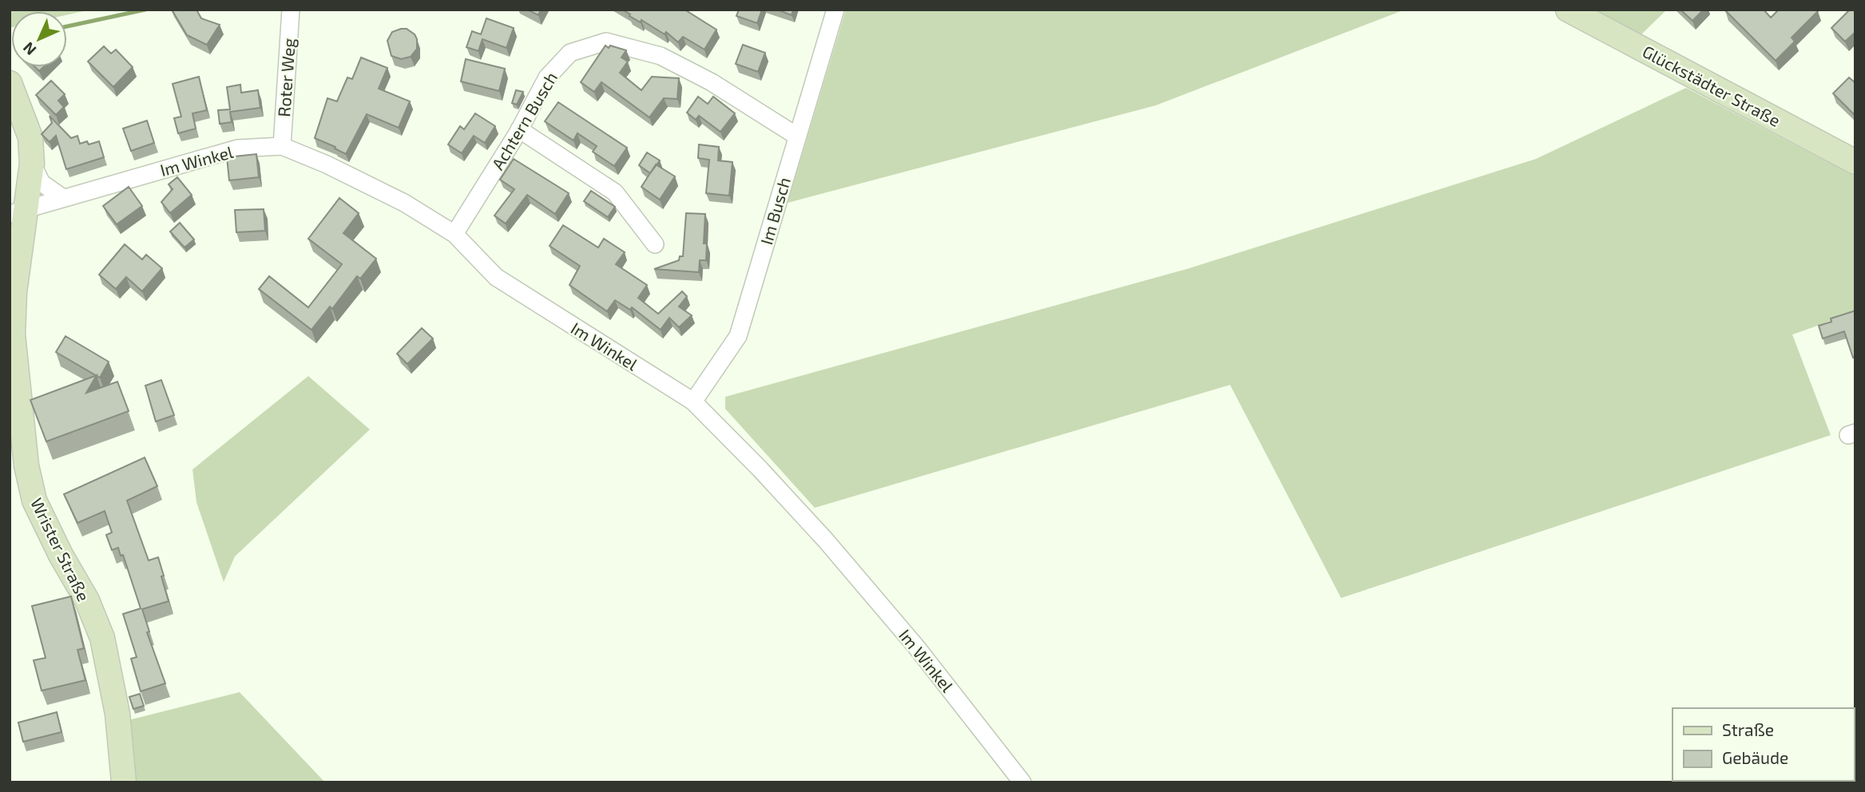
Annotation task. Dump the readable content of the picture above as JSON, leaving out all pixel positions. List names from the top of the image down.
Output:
{
  "streets": {
    "street": [
      "Roter Weg",
      "Glückstädter Straße",
      "Achtern Busch",
      "Im Winkel",
      "Im Busch",
      "Wrister Straße"
    ]
  },
  "crossings": [
    ["Roter Weg", "Im Winkel"],
    ["Achtern Busch", "Im Winkel"],
    ["Achtern Busch", "Im Busch"],
    ["Im Winkel", "Im Busch"],
    ["Im Winkel", "Wrister Straße"]
  ],
  "legend": ["Straße", "Gebäude"],
  "north": "bottom left"
}
